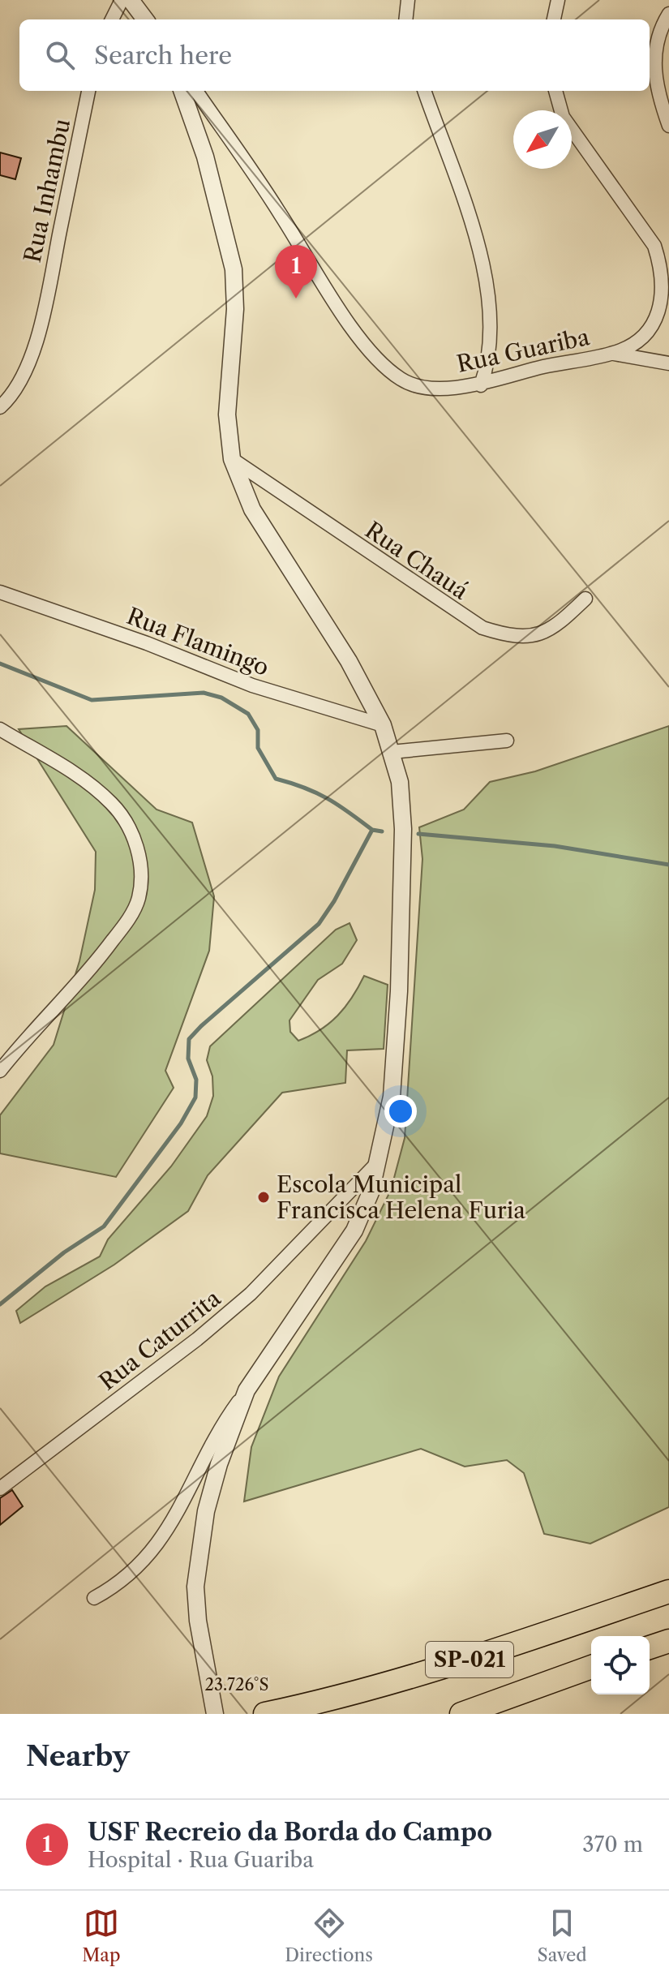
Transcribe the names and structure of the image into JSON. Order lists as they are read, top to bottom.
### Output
{
  "streets": {
    "highway": ["SP-021"],
    "street": [
      "Rua Inhambu",
      "Rua Guariba",
      "Rua Chauá",
      "Rua Flamingo",
      "Rua Caturrita"
    ]
  },
  "places": ["Escola Municipal Francisca Helena Furia"],
  "north": "bottom left",
  "page": {
    "search": "Search here",
    "pins": "1",
    "heading": "Nearby",
    "list": [
      {
        "mark": "1",
        "name": "USF Recreio da Borda do Campo",
        "note": "Hospital · Rua Guariba",
        "value": "370 m"
      }
    ],
    "nav": ["Map", "Directions", "Saved"]
  },
  "coordinates": ["23.726°S"]
}
